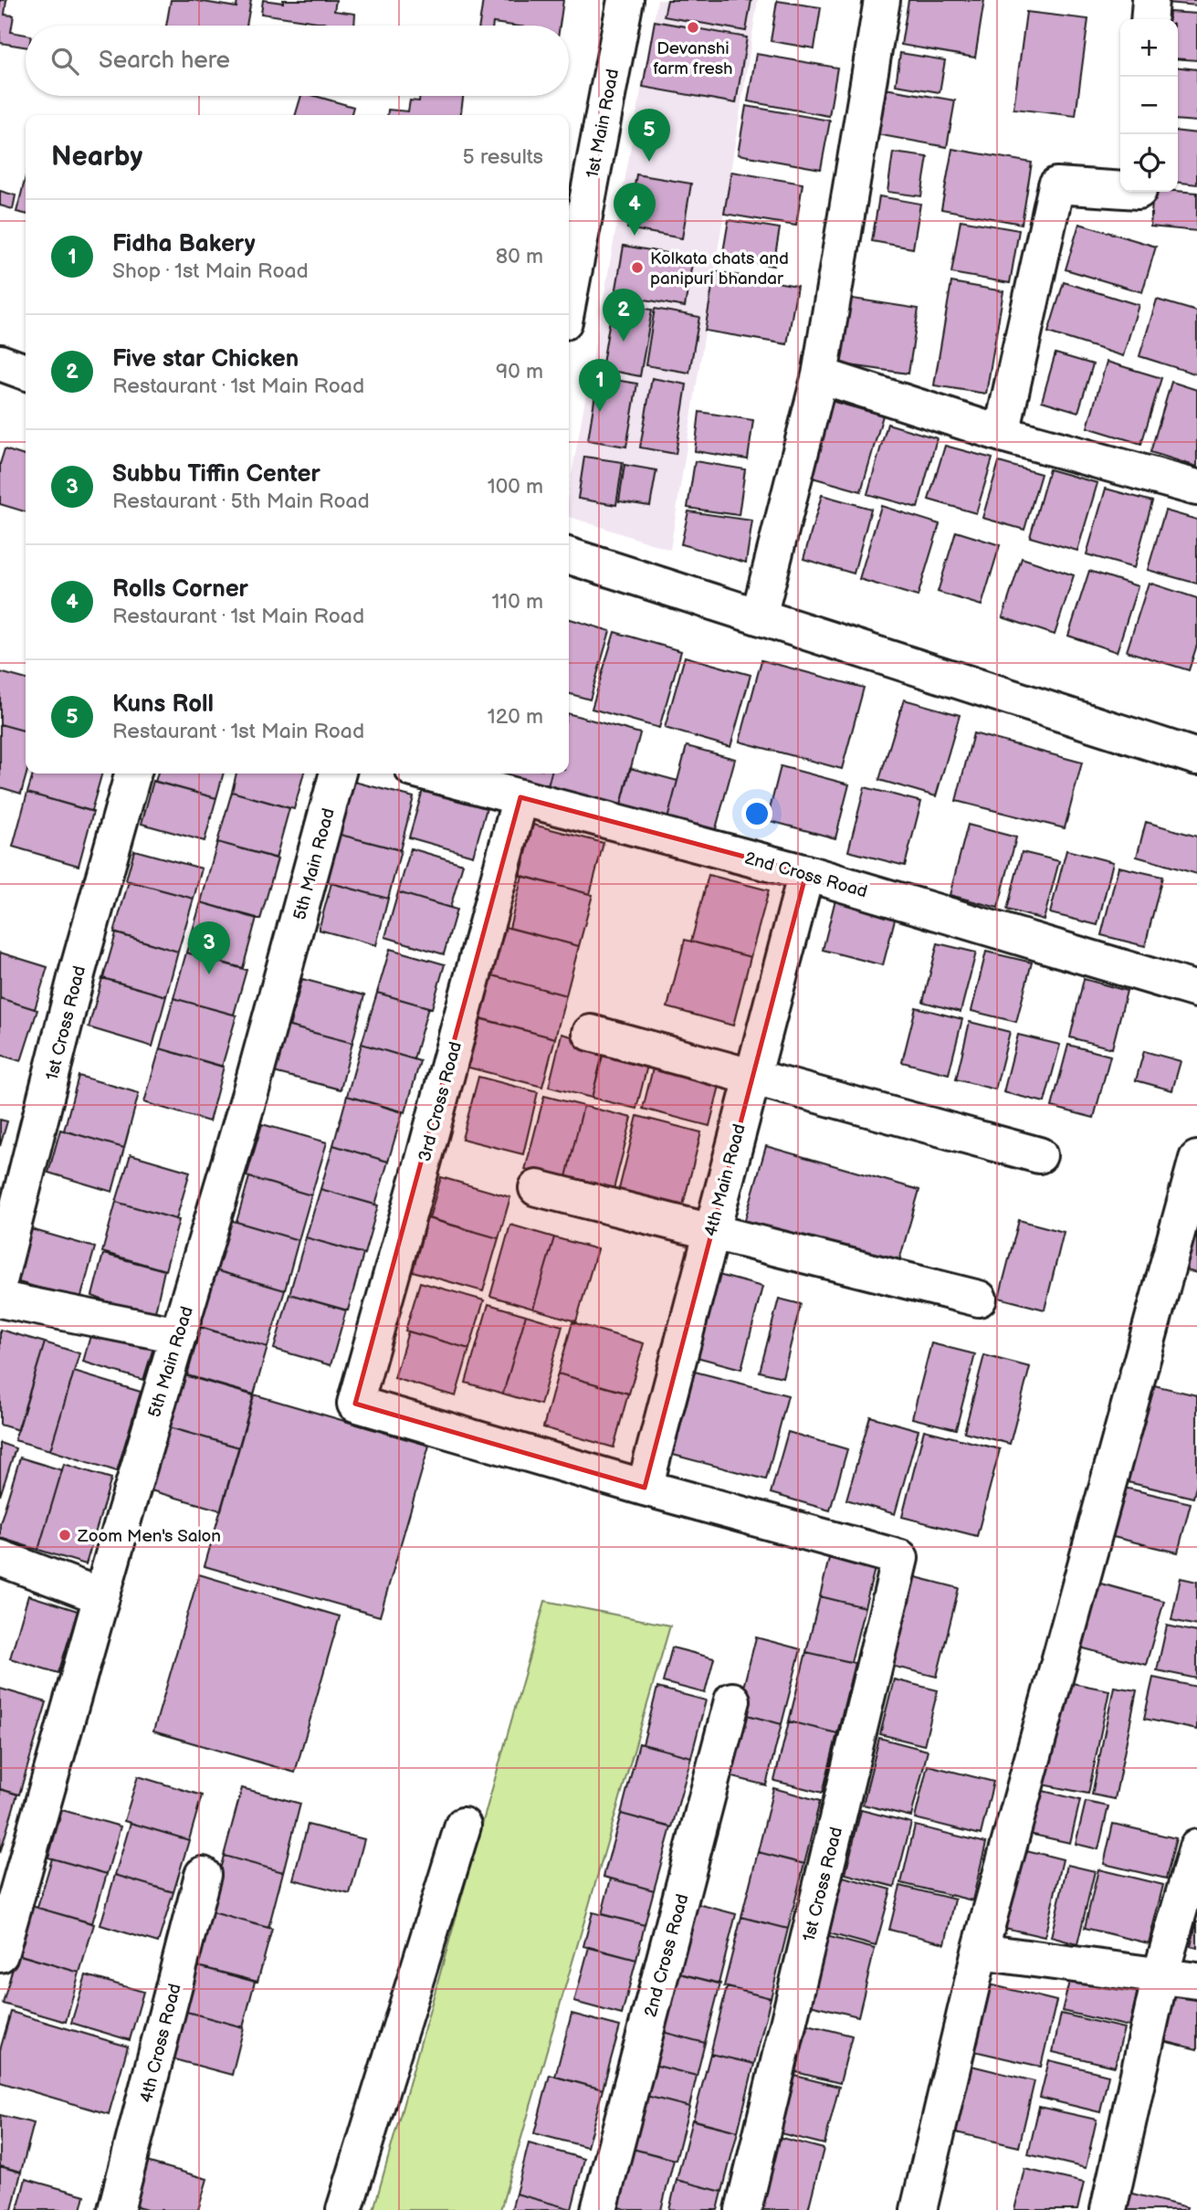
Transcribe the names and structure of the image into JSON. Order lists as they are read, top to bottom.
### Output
{
  "streets": {
    "street": [
      "1st Main Road",
      "5th Main Road",
      "2nd Cross Road",
      "1st Cross Road",
      "3rd Cross Road",
      "4th Main Road",
      "4th Cross Road"
    ]
  },
  "crossings": [
    ["2nd Cross Road", "3rd Cross Road"],
    ["2nd Cross Road", "4th Main Road"],
    ["1st Cross Road", "3rd Cross Road"],
    ["1st Cross Road", "4th Main Road"],
    ["3rd Cross Road", "4th Main Road"]
  ],
  "places": ["Devanshi farm fresh", "Kolkata chats and panipuri bhandar", "Zoom Men's Salon"],
  "page": {
    "map_buttons": ["+", "−"],
    "search": "Search here",
    "pins": [
      "5",
      "4",
      "2",
      "1",
      "3"
    ],
    "heading": ["Nearby", "5 results"],
    "list": [
      {
        "mark": "1",
        "name": "Fidha Bakery",
        "note": "Shop · 1st Main Road",
        "value": "80 m"
      },
      {
        "mark": "2",
        "name": "Five star Chicken",
        "note": "Restaurant · 1st Main Road",
        "value": "90 m"
      },
      {
        "mark": "3",
        "name": "Subbu Tiffin Center",
        "note": "Restaurant · 5th Main Road",
        "value": "100 m"
      },
      {
        "mark": "4",
        "name": "Rolls Corner",
        "note": "Restaurant · 1st Main Road",
        "value": "110 m"
      },
      {
        "mark": "5",
        "name": "Kuns Roll",
        "note": "Restaurant · 1st Main Road",
        "value": "120 m"
      }
    ]
  }
}
